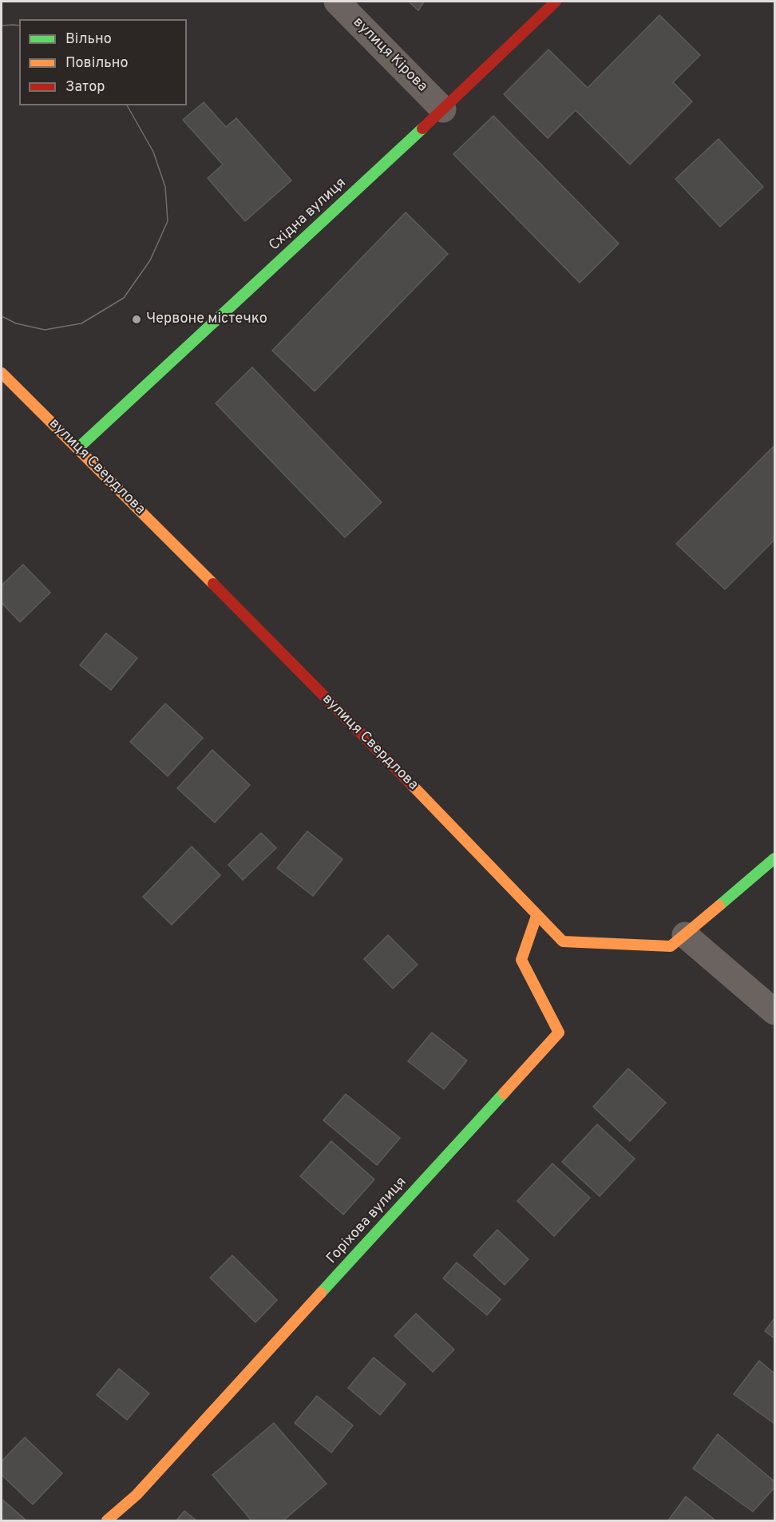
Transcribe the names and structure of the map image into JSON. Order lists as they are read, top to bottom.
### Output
{
  "streets": {
    "street": [
      "вулиця Кірова",
      "Східна вулиця",
      "вулиця Свердлова",
      "Горіхова вулиця"
    ]
  },
  "crossings": [
    ["вулиця Кірова", "Східна вулиця"],
    ["Східна вулиця", "вулиця Свердлова"],
    ["вулиця Свердлова", "Горіхова вулиця"]
  ],
  "places": ["Червоне містечко"],
  "legend": ["Вільно", "Повільно", "Затор"]
}
